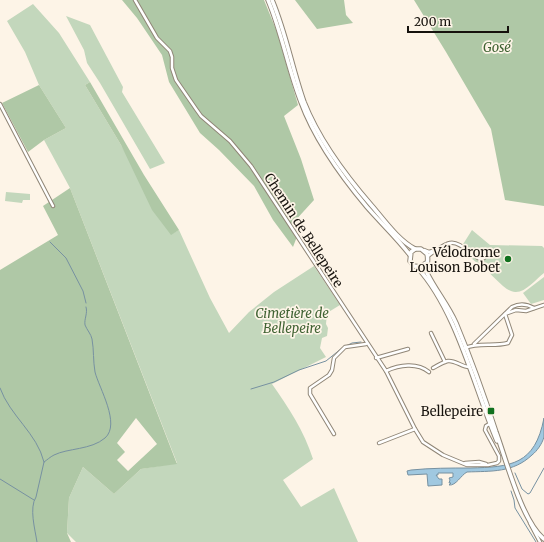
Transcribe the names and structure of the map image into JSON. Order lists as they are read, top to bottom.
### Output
{
  "streets": {
    "street": ["Chemin de Bellepeire"]
  },
  "parks": ["Gosé", "Cimetière de Bellepeire"],
  "places": {
    "other": ["Vélodrome Louison Bobet"],
    "transit": ["Bellepeire"]
  },
  "scale_bar": "200 m"
}
